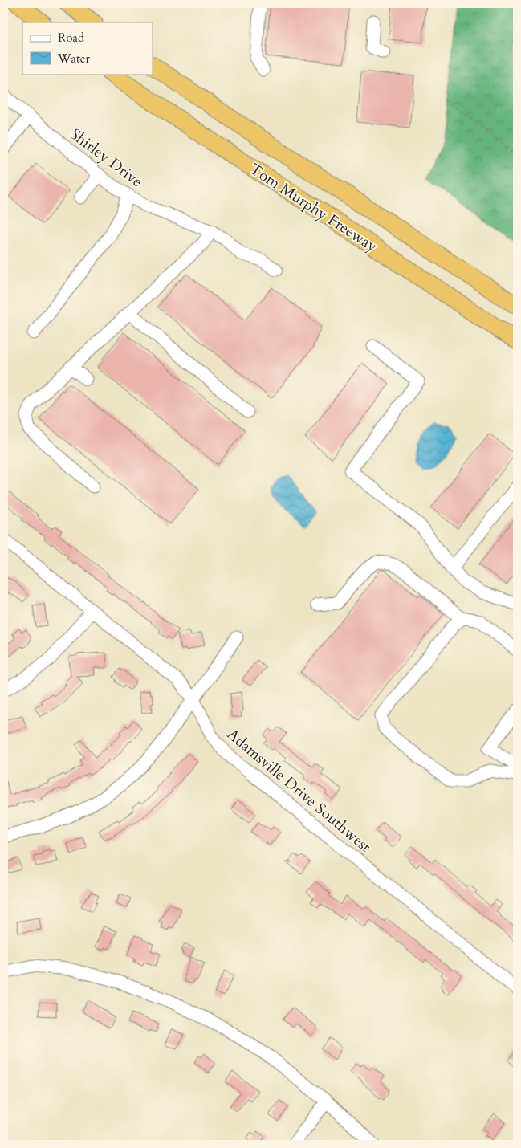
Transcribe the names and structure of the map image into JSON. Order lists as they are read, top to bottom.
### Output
{
  "streets": {
    "highway": ["Tom Murphy Freeway"],
    "street": ["Shirley Drive", "Adamsville Drive Southwest"]
  },
  "legend": ["Road", "Water"]
}
